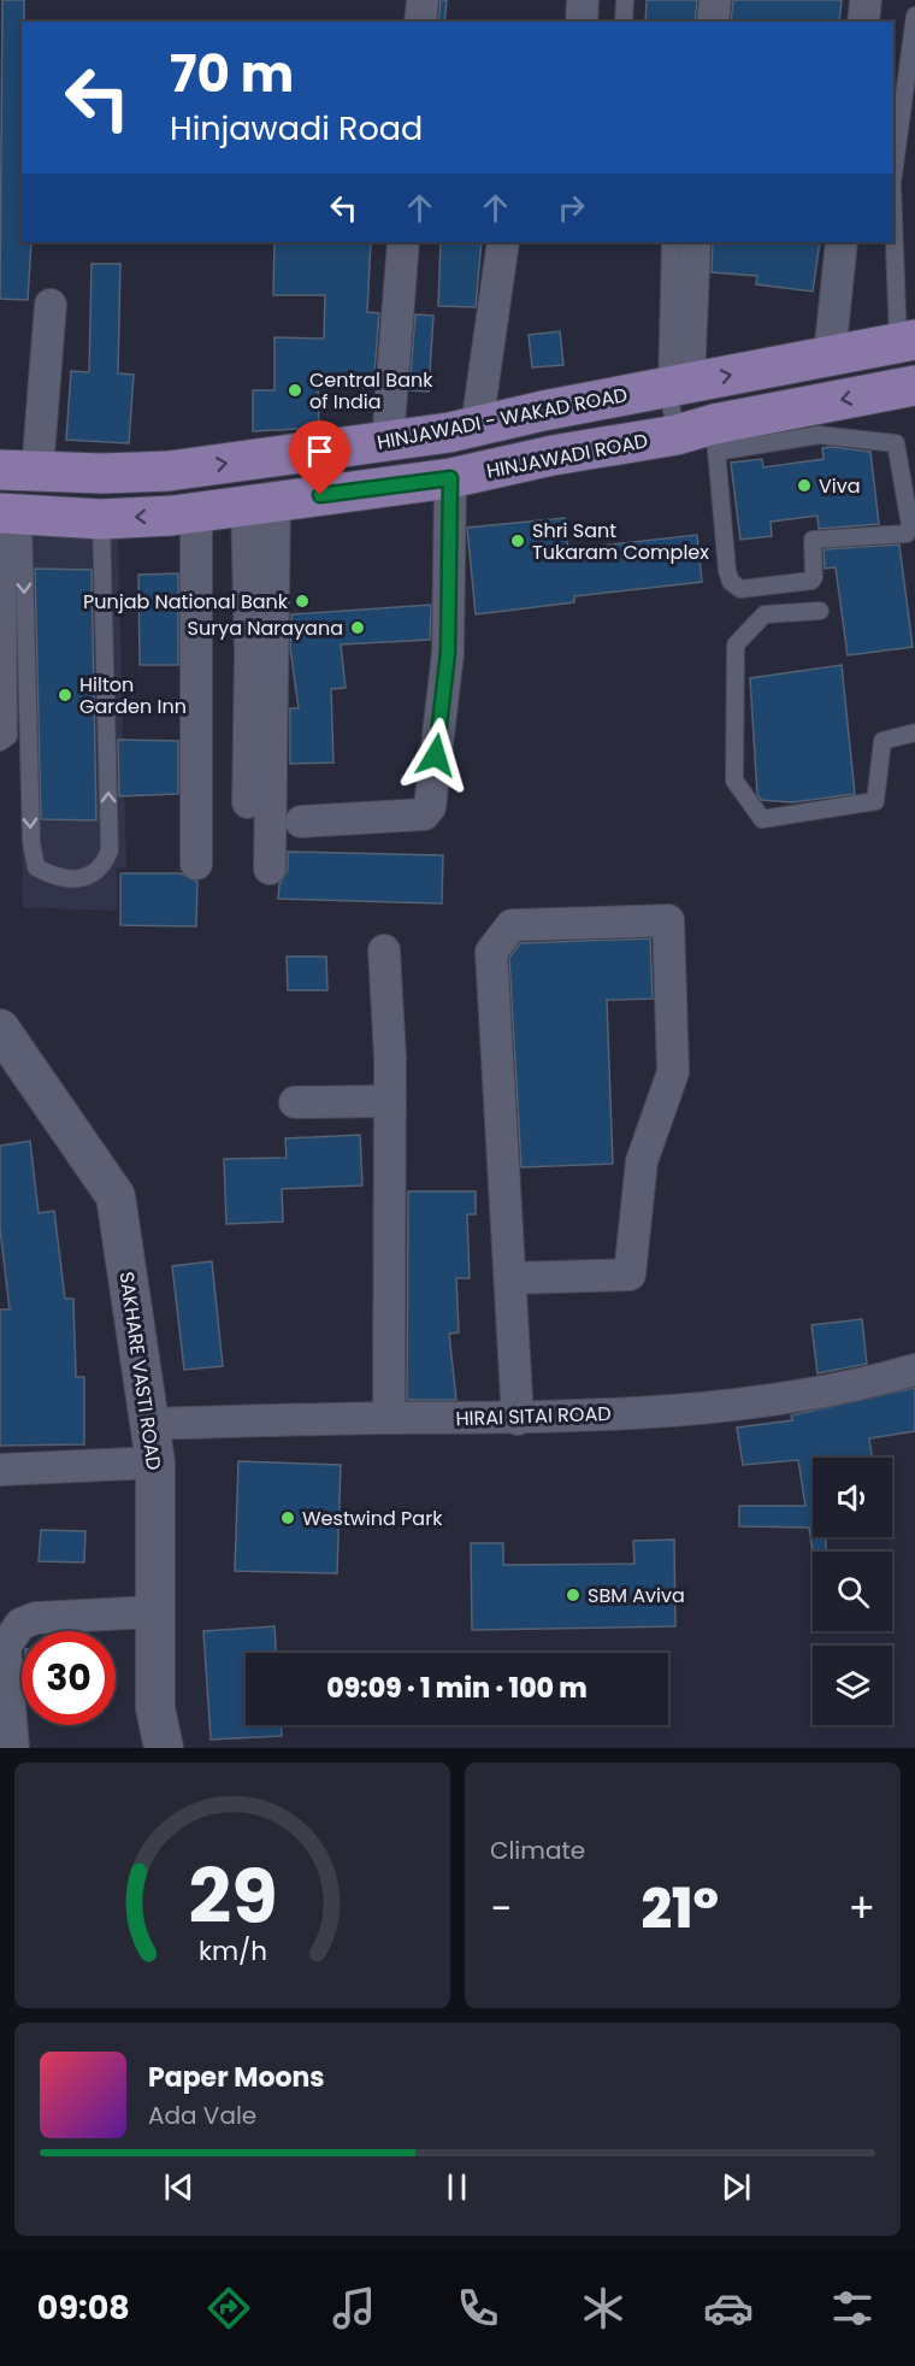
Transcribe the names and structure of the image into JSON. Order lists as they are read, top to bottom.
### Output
{
  "streets": {
    "main road": ["HINJAWADI - WAKAD ROAD", "HINJAWADI ROAD"],
    "street": ["SAKHARE VASTI ROAD", "HIRAI SITAI ROAD"]
  },
  "crossings": [
    ["SAKHARE VASTI ROAD", "HIRAI SITAI ROAD"]
  ],
  "one_way": ["HINJAWADI - WAKAD ROAD"],
  "places": [
    "Central Bank of India",
    "Viva",
    "Shri Sant Tukaram Complex",
    "Punjab National Bank",
    "Surya Narayana",
    "Hilton Garden Inn",
    "Westwind Park",
    "SBM Aviva"
  ],
  "page": {
    "turn": ["70 m", "Hinjawadi Road"],
    "limit": "30",
    "trip": "09:09 · 1 min · 100 m",
    "tile": "Climate",
    "heat": ["−", "21°", "+"],
    "song": ["Paper Moons", "Ada Vale"],
    "tabs": "09:08",
    "gauge": ["29", "km/h"]
  }
}
